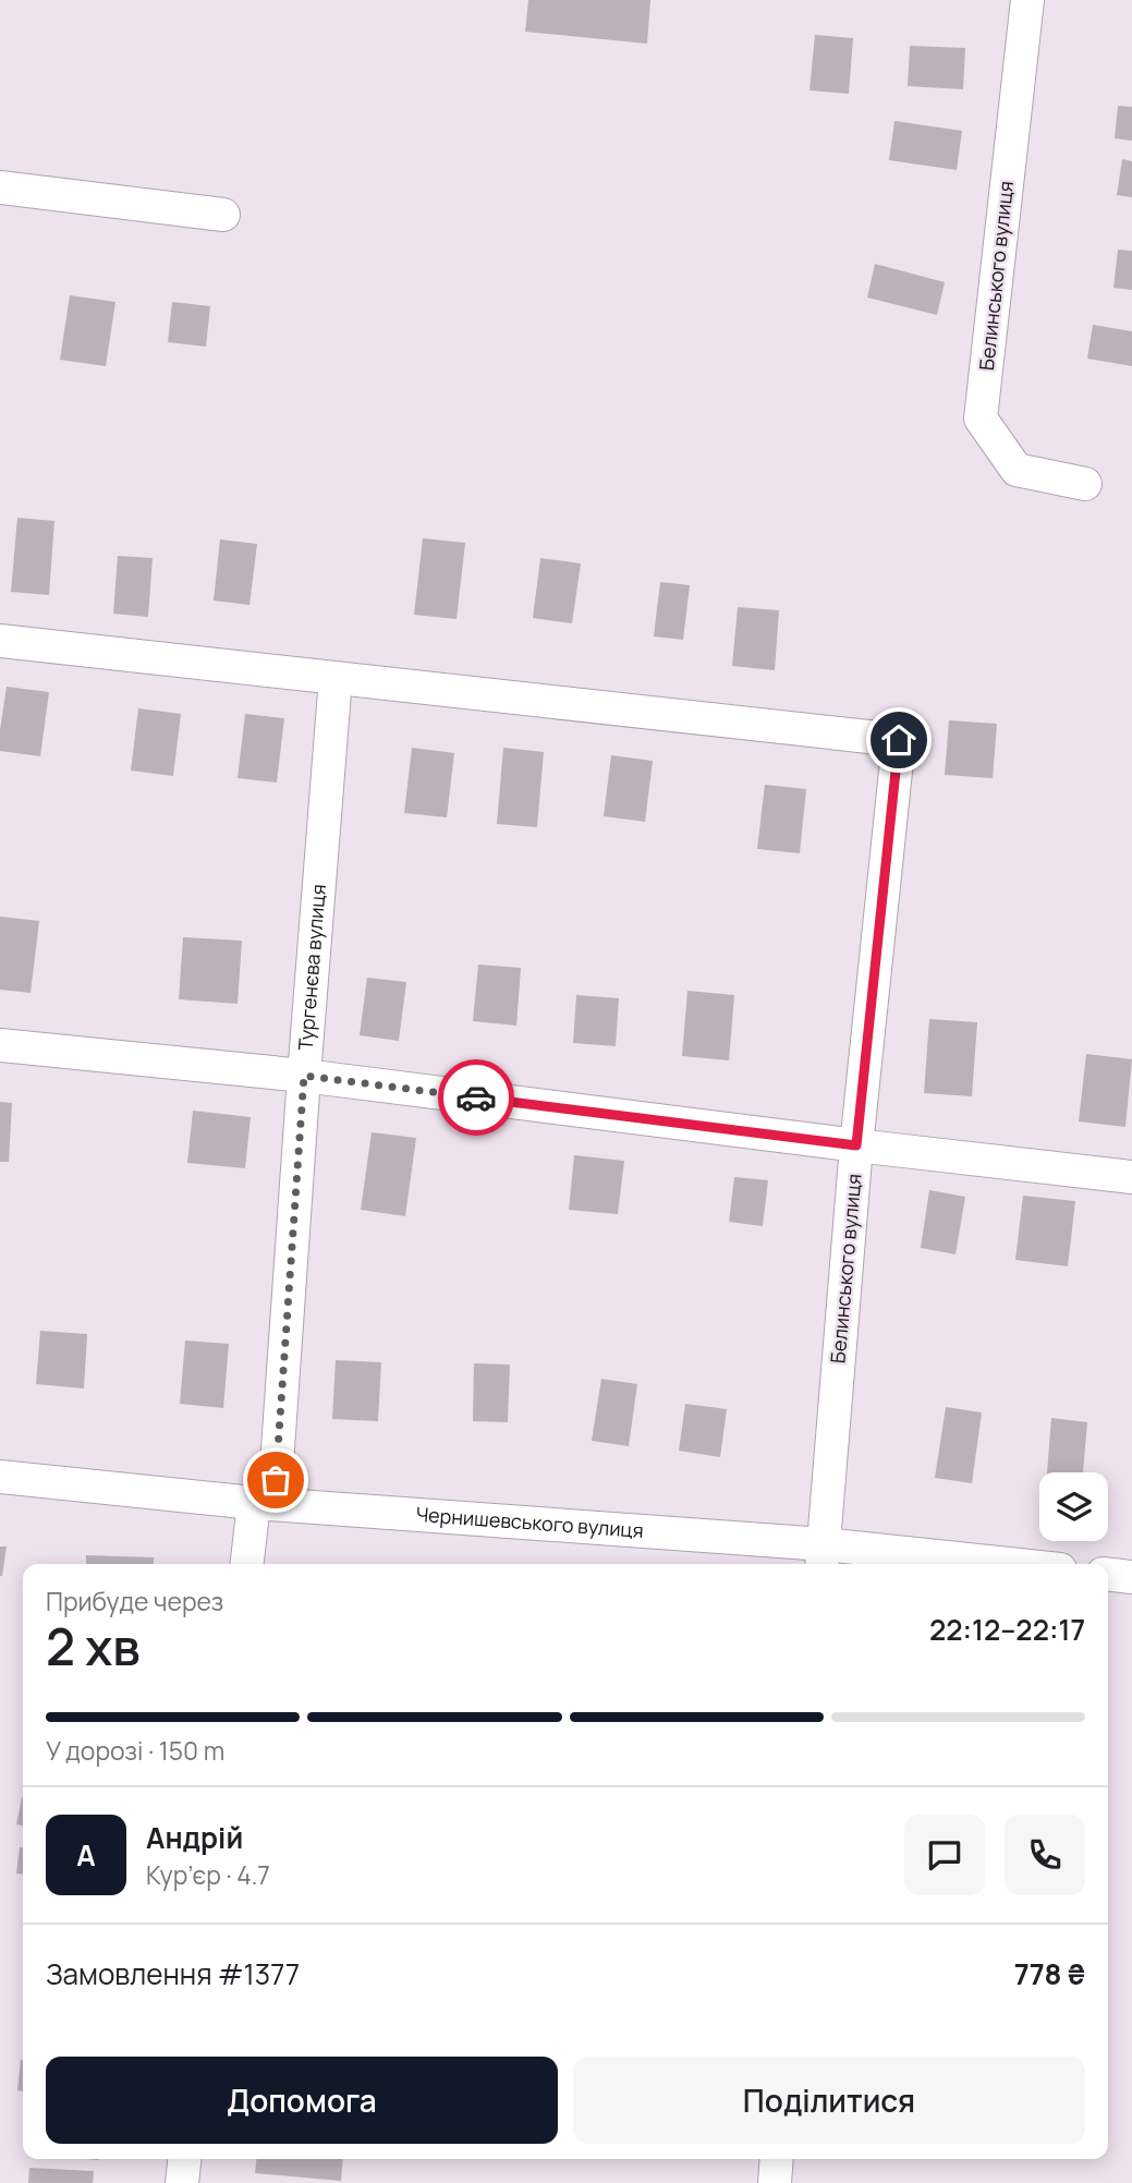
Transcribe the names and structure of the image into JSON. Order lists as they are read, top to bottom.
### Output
{
  "streets": {
    "street": ["Белинського вулиця", "Тургенєва вулиця", "Чернишевського вулиця"]
  },
  "crossings": [
    ["Белинського вулиця", "Тургенєва вулиця"],
    ["Белинського вулиця", "Чернишевського вулиця"],
    ["Тургенєва вулиця", "Чернишевського вулиця"]
  ],
  "page": {
    "heading": ["2 хв", "Прибуде через", "22:12–22:17"],
    "panel": [
      "Андрій",
      "Кур’єр · 4.7",
      "Замовлення #1377",
      "778 ₴"
    ],
    "bar": "У дорозі · 150 m",
    "round": "А",
    "buttons": ["Допомога", "Поділитися"]
  }
}
